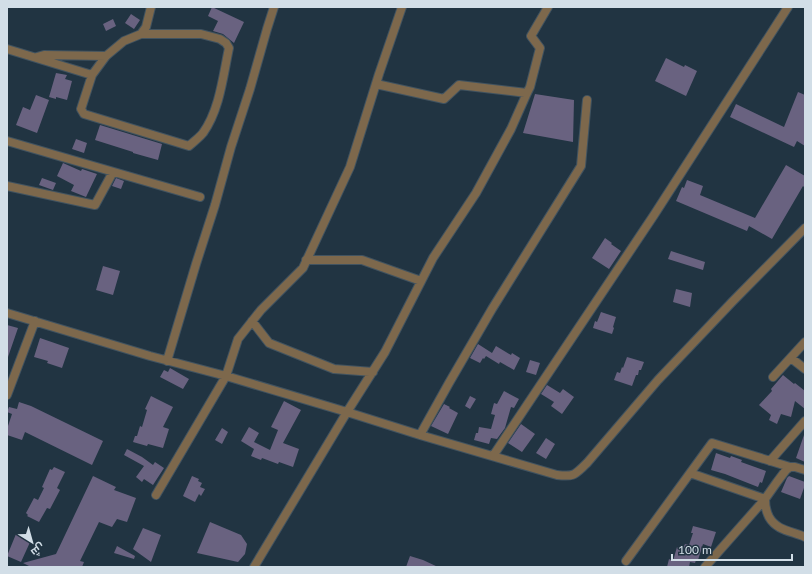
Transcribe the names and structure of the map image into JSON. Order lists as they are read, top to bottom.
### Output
{
  "scale_bar": "100 m",
  "north": "bottom right"
}
